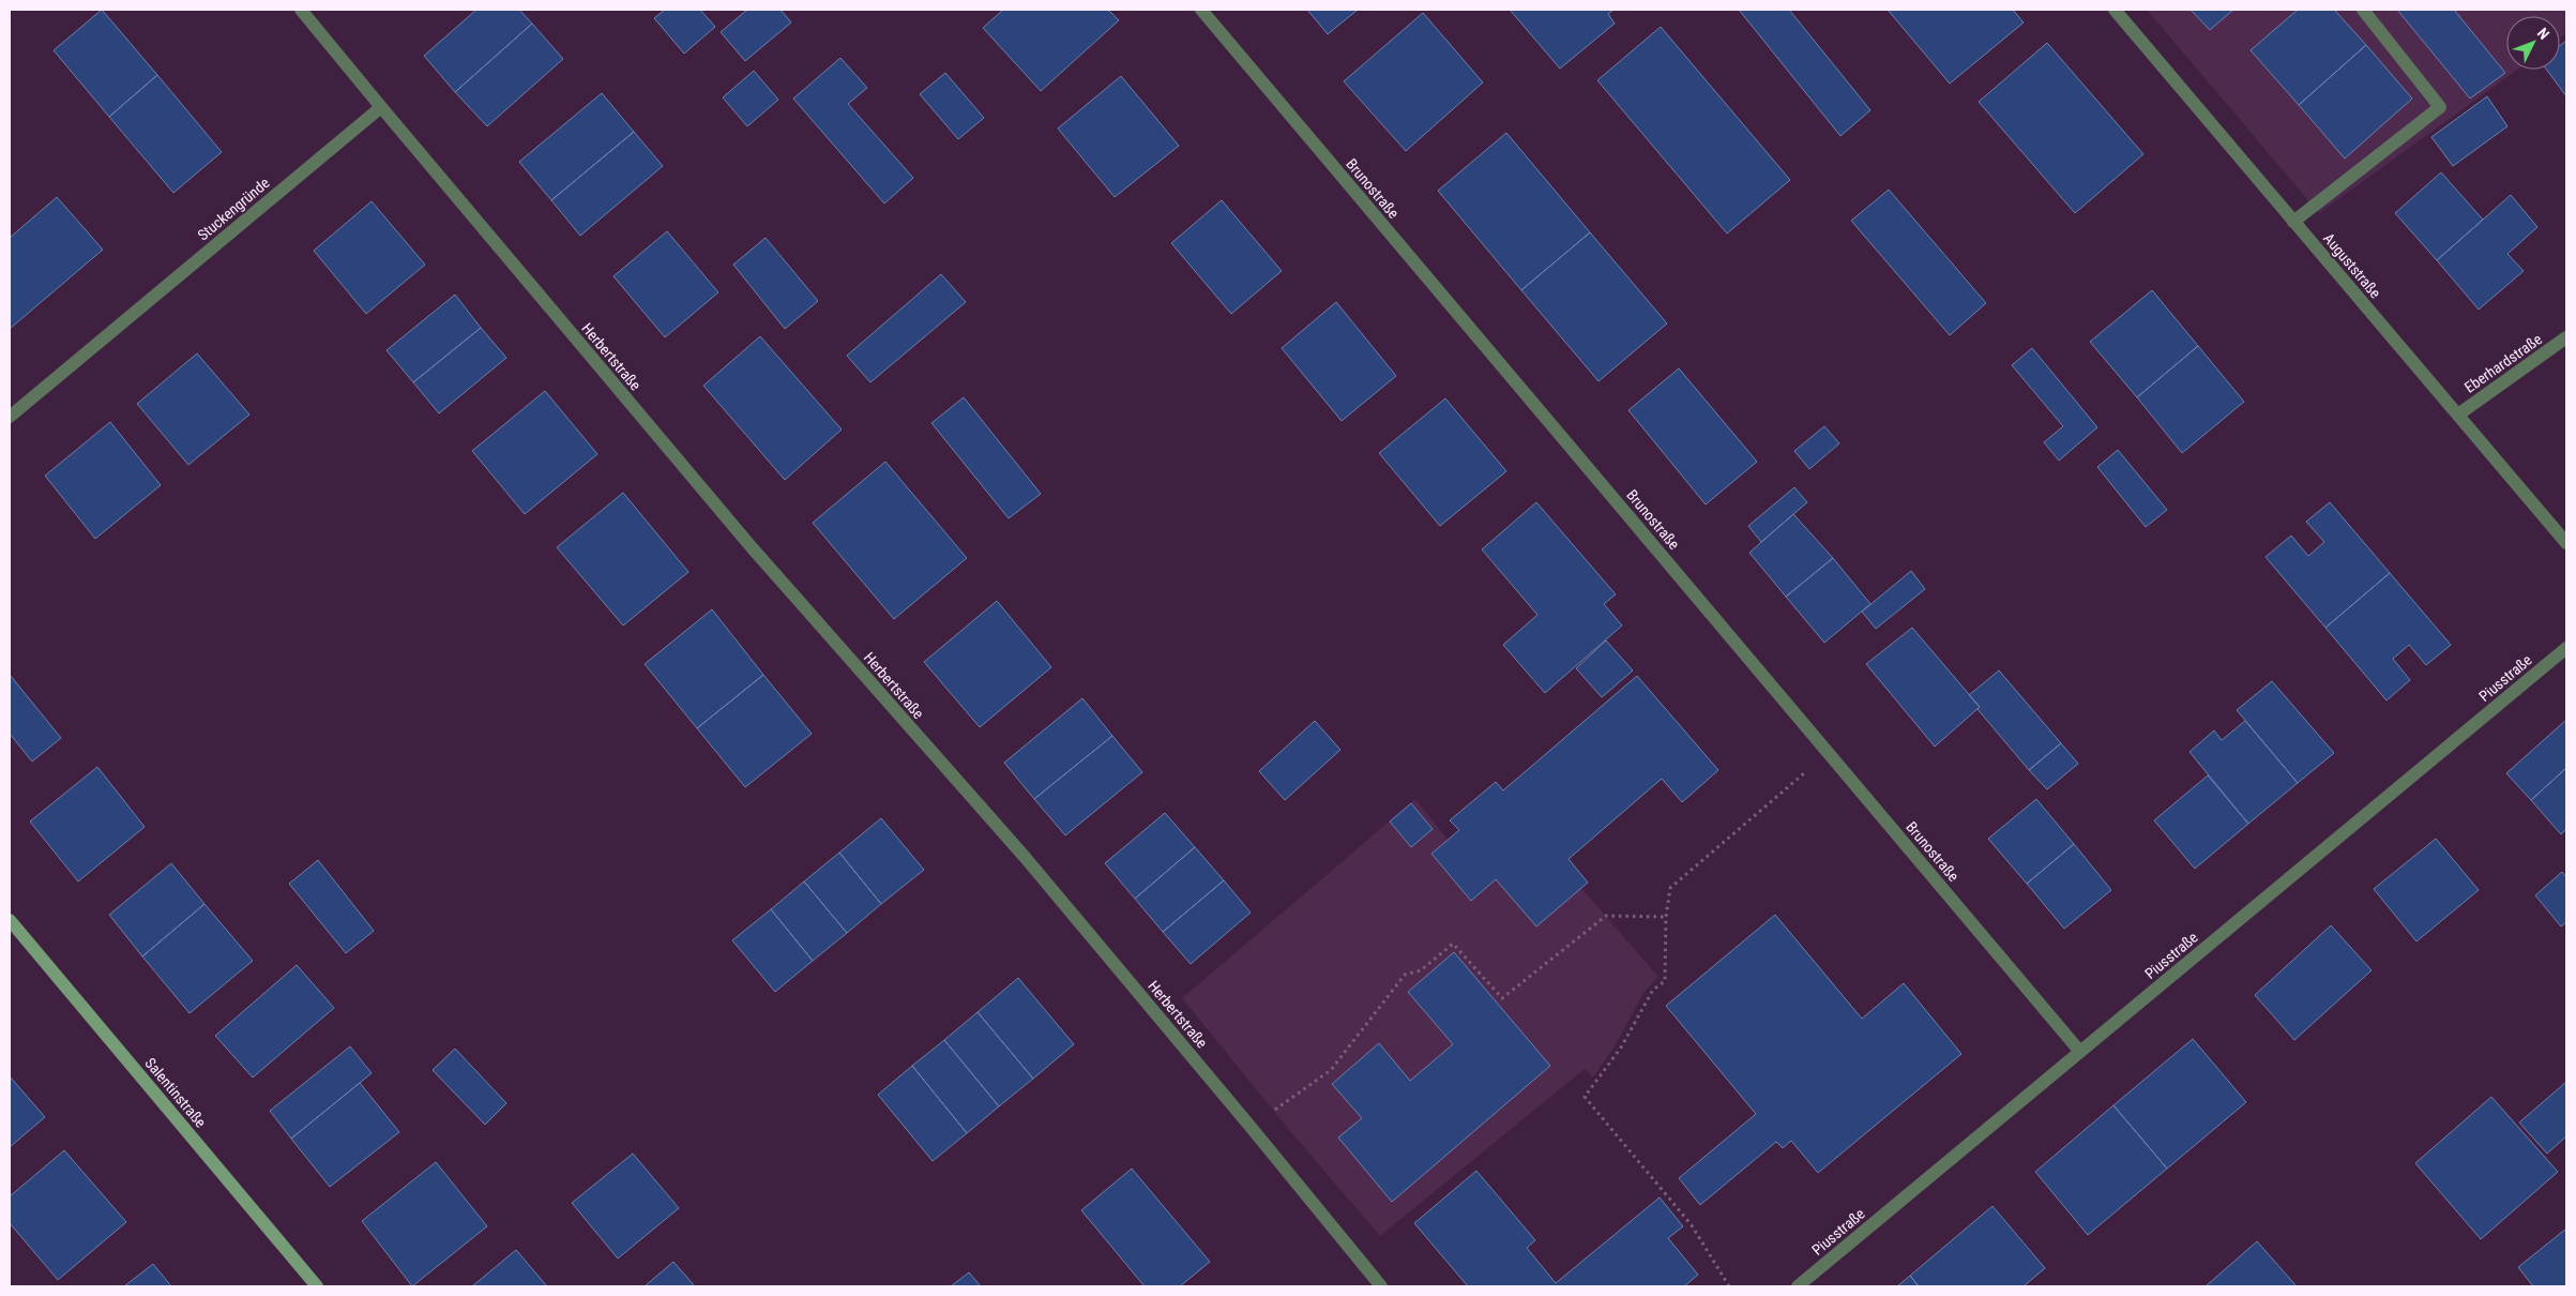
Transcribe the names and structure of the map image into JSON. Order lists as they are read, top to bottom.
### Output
{
  "streets": {
    "street": [
      "Brunostraße",
      "Stuckengründe",
      "Auguststraße",
      "Herbertstraße",
      "Eberhardstraße",
      "Piusstraße",
      "Salentinstraße"
    ]
  },
  "crossings": [
    ["Brunostraße", "Piusstraße"],
    ["Stuckengründe", "Herbertstraße"],
    ["Auguststraße", "Eberhardstraße"]
  ],
  "north": "top right"
}
